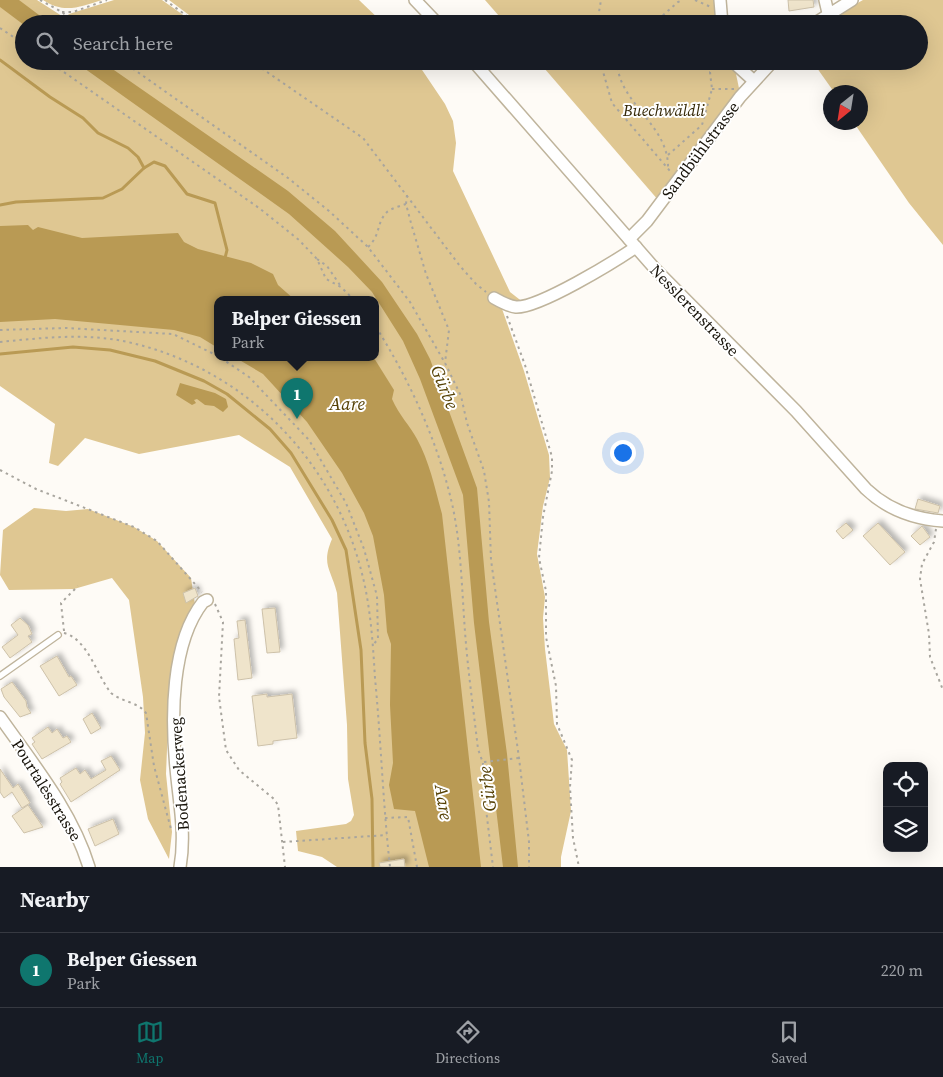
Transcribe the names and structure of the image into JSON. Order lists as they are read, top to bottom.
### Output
{
  "streets": {
    "street": [
      "Sandbühlstrasse",
      "Nesslerenstrasse",
      "Bodenackerweg",
      "Pourtalèsstrasse"
    ]
  },
  "crossings": [
    ["Sandbühlstrasse", "Nesslerenstrasse"]
  ],
  "water": ["Gürbe", "Aare"],
  "parks": ["Buechwäldli"],
  "north": "bottom left",
  "page": {
    "search": "Search here",
    "popup": ["Belper Giessen", "Park"],
    "pins": "1",
    "heading": "Nearby",
    "list": [
      {
        "mark": "1",
        "name": "Belper Giessen",
        "note": "Park",
        "value": "220 m"
      }
    ],
    "nav": ["Map", "Directions", "Saved"]
  }
}
